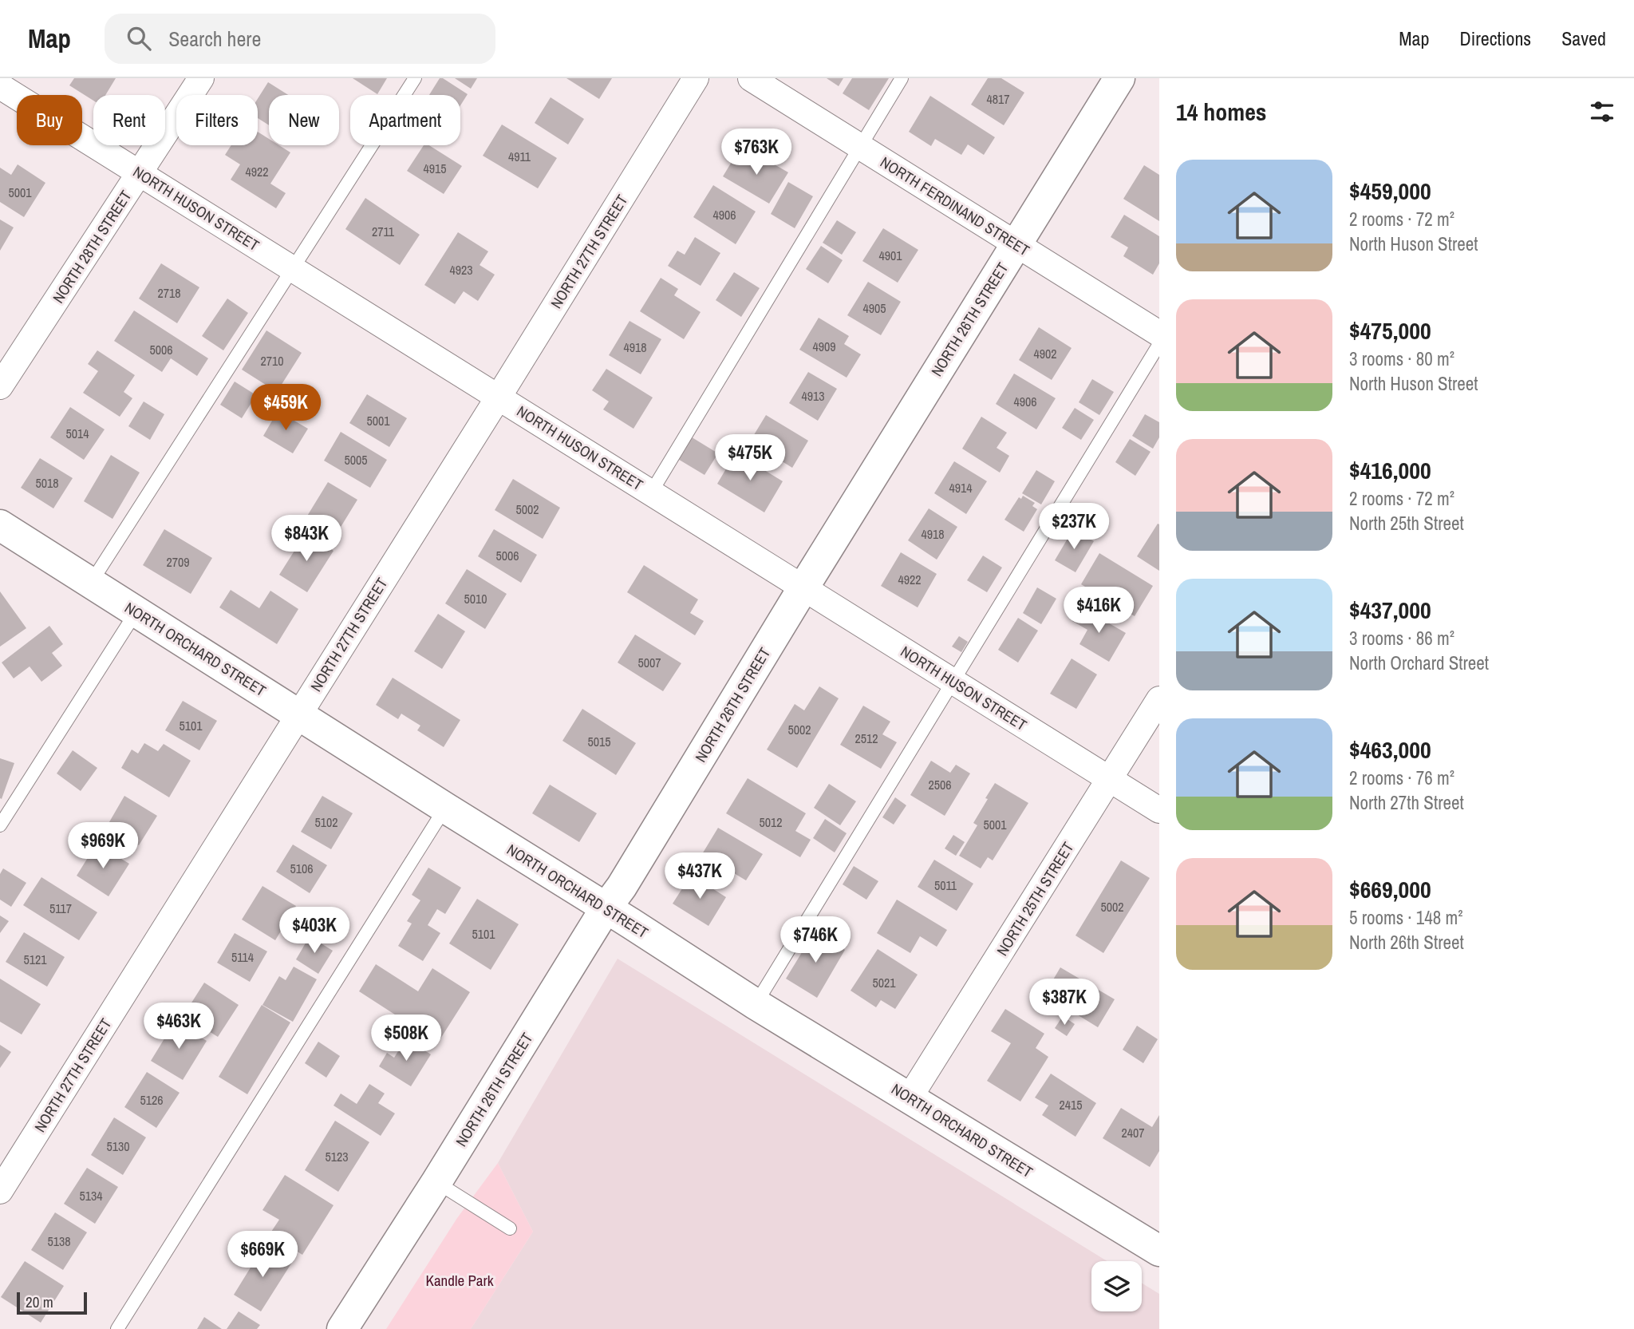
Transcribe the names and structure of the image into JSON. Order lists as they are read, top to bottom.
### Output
{
  "streets": {
    "street": [
      "NORTH FERDINAND STREET",
      "NORTH HUSON STREET",
      "NORTH 28TH STREET",
      "NORTH 27TH STREET",
      "NORTH 26TH STREET",
      "NORTH ORCHARD STREET",
      "NORTH 25TH STREET"
    ]
  },
  "crossings": [
    ["NORTH FERDINAND STREET", "NORTH 26TH STREET"],
    ["NORTH HUSON STREET", "NORTH 28TH STREET"],
    ["NORTH HUSON STREET", "NORTH 27TH STREET"],
    ["NORTH HUSON STREET", "NORTH 26TH STREET"],
    ["NORTH HUSON STREET", "NORTH 25TH STREET"],
    ["NORTH 27TH STREET", "NORTH ORCHARD STREET"],
    ["NORTH 26TH STREET", "NORTH ORCHARD STREET"],
    ["NORTH ORCHARD STREET", "NORTH 25TH STREET"]
  ],
  "parks": ["Kandle Park"],
  "house_numbers": [
    "4817",
    "4911",
    "4915",
    "4922",
    "5001",
    "4906",
    "2711",
    "4901",
    "4923",
    "2718",
    "4905",
    "4909",
    "4918",
    "5006",
    "4902",
    "2710",
    "4913",
    "4906",
    "5001",
    "5014",
    "5005",
    "5018",
    "4914",
    "5002",
    "4918",
    "5006",
    "2709",
    "4922",
    "5010",
    "5007",
    "5101",
    "5002",
    "2512",
    "5015",
    "2506",
    "5102",
    "5012",
    "5001",
    "5106",
    "5011",
    "5002",
    "5117",
    "5101",
    "5114",
    "5121",
    "5021",
    "5126",
    "2415",
    "2407",
    "5130",
    "5123",
    "5134",
    "5138"
  ],
  "scale_bar": "20 m",
  "page": {
    "header": "Map",
    "search": "Search here",
    "nav": ["Map", "Directions", "Saved"],
    "heading": "14 homes",
    "chip": [
      "Buy",
      "Rent",
      "Filters",
      "New",
      "Apartment"
    ],
    "price": [
      "$763K",
      "$459K",
      "$475K",
      "$237K",
      "$843K",
      "$416K",
      "$969K",
      "$437K",
      "$403K",
      "$746K",
      "$387K",
      "$463K",
      "$508K",
      "$669K"
    ],
    "list": [
      {
        "name": "$459,000",
        "note": "2 rooms · 72 m² · North Huson Street"
      },
      {
        "name": "$475,000",
        "note": "3 rooms · 80 m² · North Huson Street"
      },
      {
        "name": "$416,000",
        "note": "2 rooms · 72 m² · North 25th Street"
      },
      {
        "name": "$437,000",
        "note": "3 rooms · 86 m² · North Orchard Street"
      },
      {
        "name": "$463,000",
        "note": "2 rooms · 76 m² · North 27th Street"
      },
      {
        "name": "$669,000",
        "note": "5 rooms · 148 m² · North 26th Street"
      }
    ],
    "scale": "20 m"
  }
}
